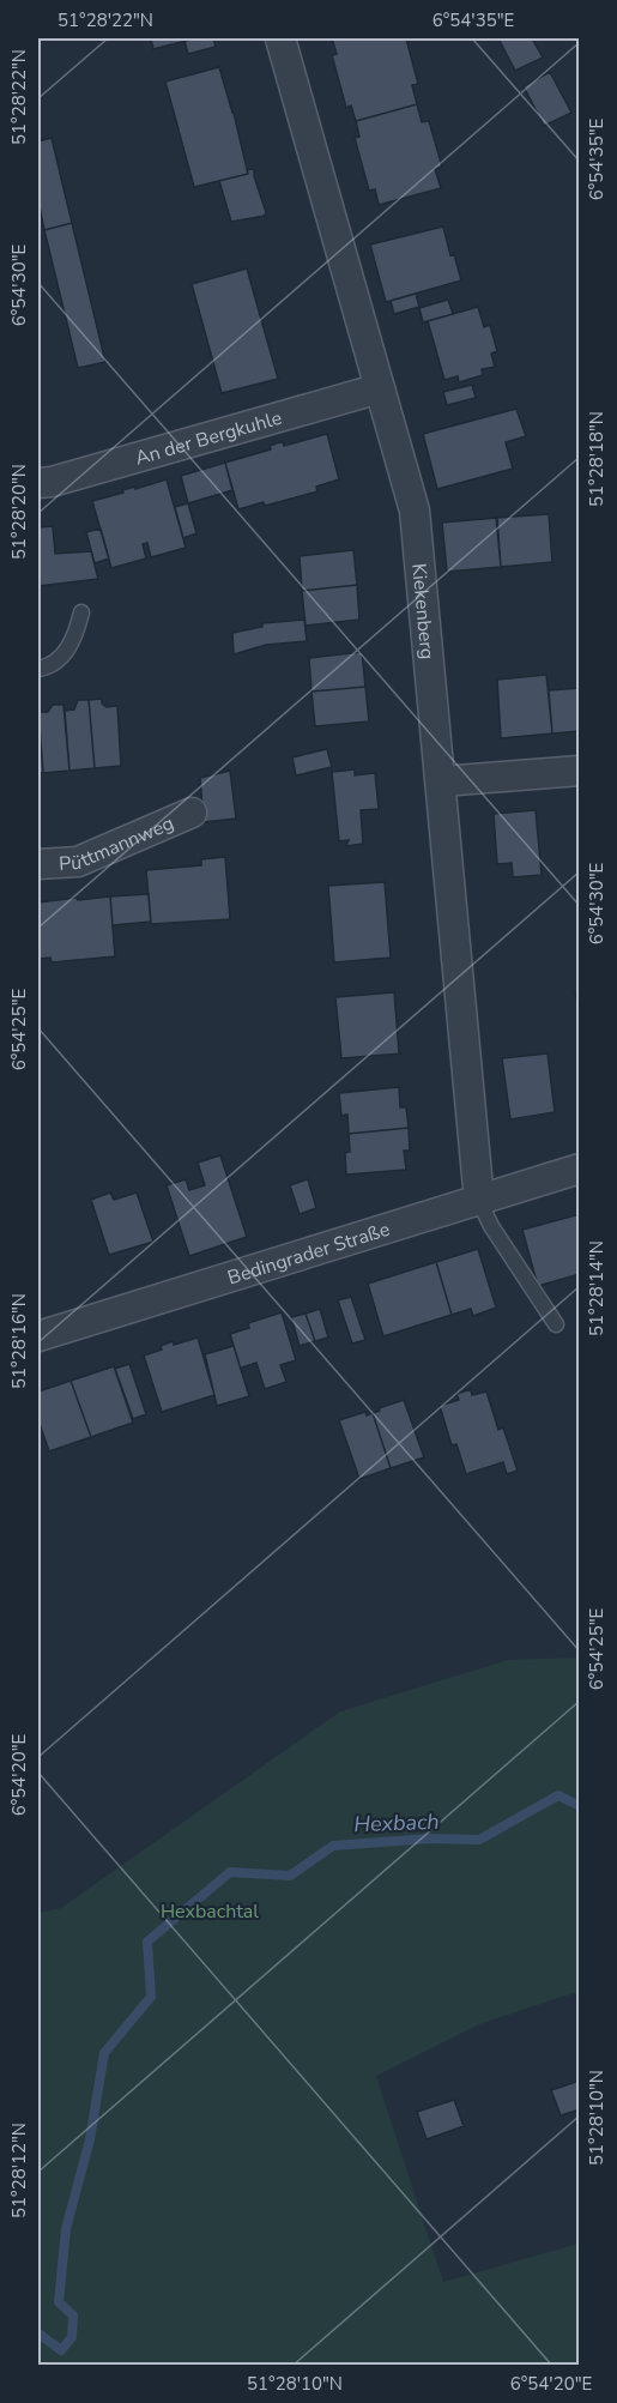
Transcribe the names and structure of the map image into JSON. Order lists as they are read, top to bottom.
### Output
{
  "streets": {
    "street": [
      "An der Bergkuhle",
      "Kiekenberg",
      "Püttmannweg",
      "Bedingrader Straße"
    ]
  },
  "crossings": [
    ["An der Bergkuhle", "Kiekenberg"],
    ["Kiekenberg", "Bedingrader Straße"]
  ],
  "water": ["Hexbach"],
  "parks": ["Hexbachtal"],
  "coordinates": [
    "51°28'22\"N",
    "6°54'35\"E",
    "6°54'30\"E",
    "51°28'18\"N",
    "51°28'20\"N",
    "6°54'25\"E",
    "51°28'14\"N",
    "51°28'16\"N",
    "6°54'20\"E",
    "51°28'10\"N",
    "51°28'12\"N"
  ]
}
